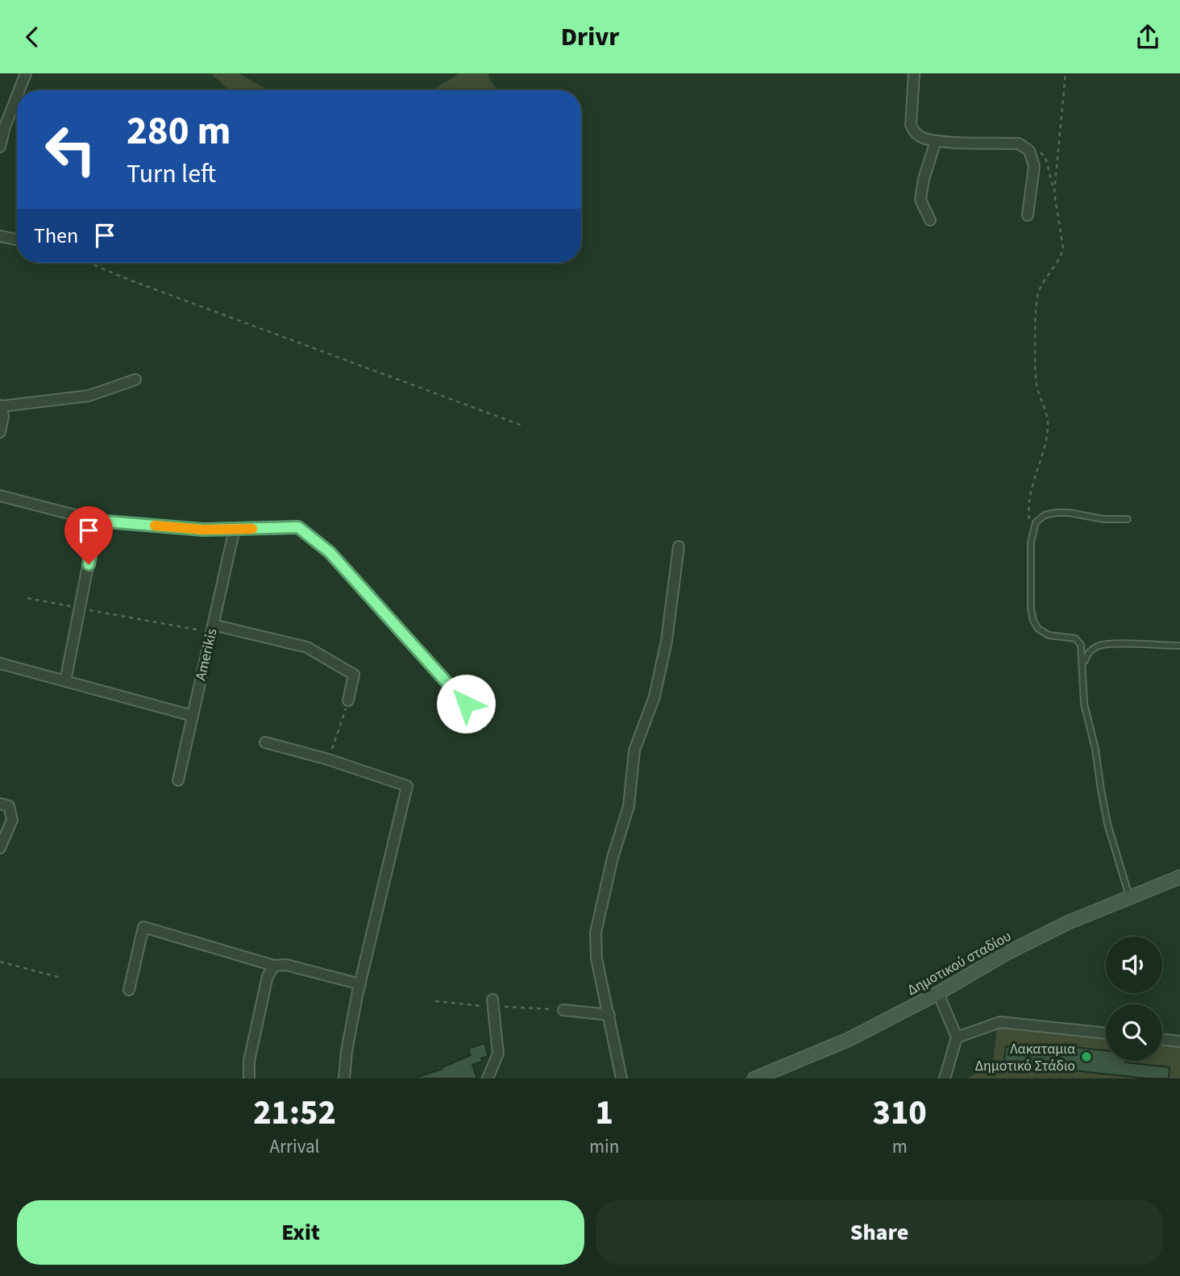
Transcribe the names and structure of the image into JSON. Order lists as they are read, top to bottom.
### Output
{
  "streets": {
    "main road": ["Δημοτικού σταδίου"],
    "street": ["Amerikis"]
  },
  "places": ["Λακαταμια Δημοτικό Στάδιο"],
  "page": {
    "header": "Drivr",
    "turn": ["280 m", "Turn left"],
    "then": "Then",
    "eta": [
      "21:52",
      "Arrival",
      "1",
      "min",
      "310",
      "m"
    ],
    "buttons": ["Exit", "Share"]
  }
}
